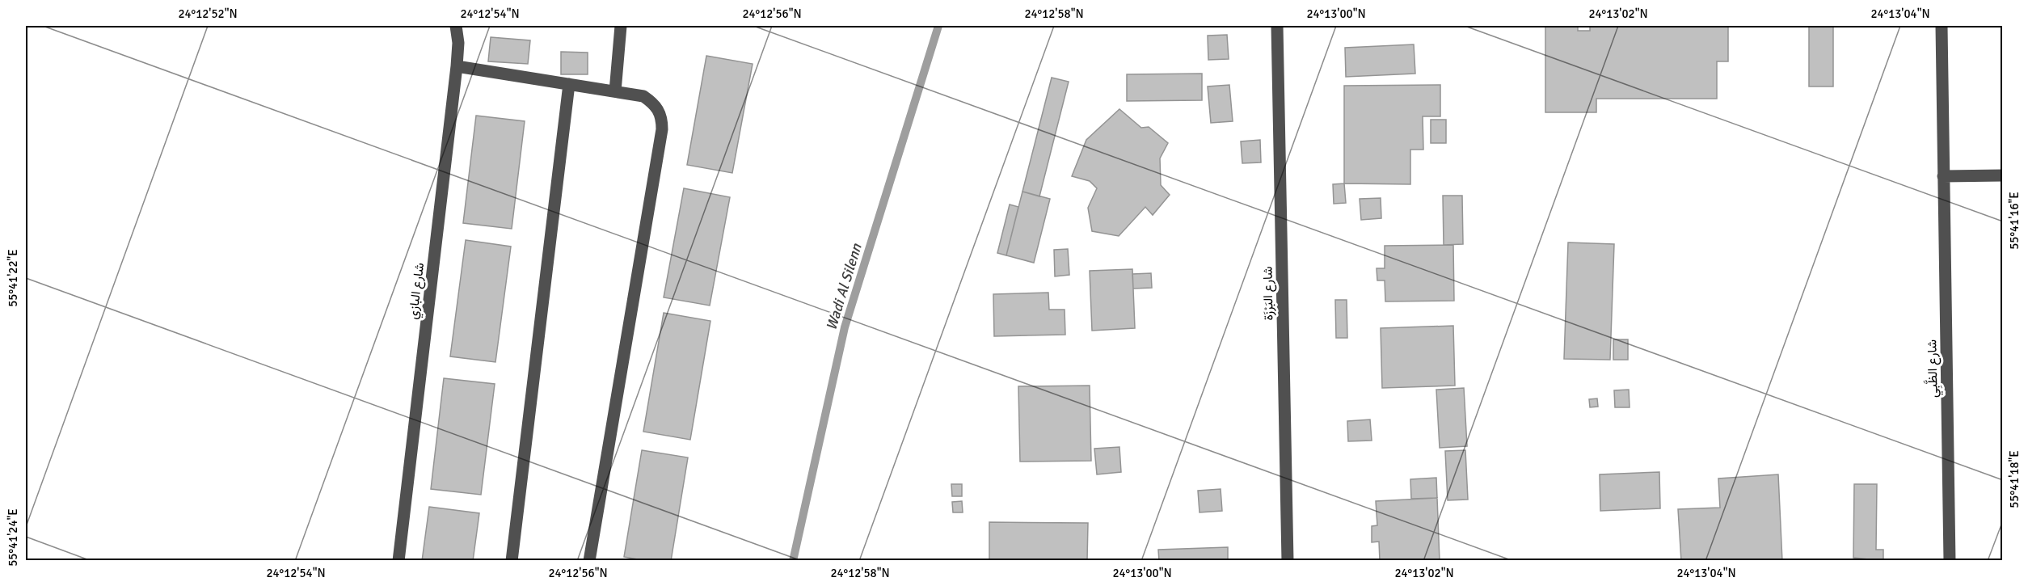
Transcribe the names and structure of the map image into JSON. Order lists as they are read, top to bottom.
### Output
{
  "streets": {
    "street": ["شارع البازي", "شارع البَرْزَة", "شارع الظَّبِي"]
  },
  "water": ["Wadi Al Silenn"],
  "coordinates": [
    "24°12'52\"N",
    "24°12'54\"N",
    "24°12'56\"N",
    "24°12'58\"N",
    "24°13'00\"N",
    "24°13'02\"N",
    "24°13'04\"N",
    "55°41'16\"E",
    "55°41'22\"E",
    "55°41'18\"E",
    "55°41'24\"E"
  ]
}
